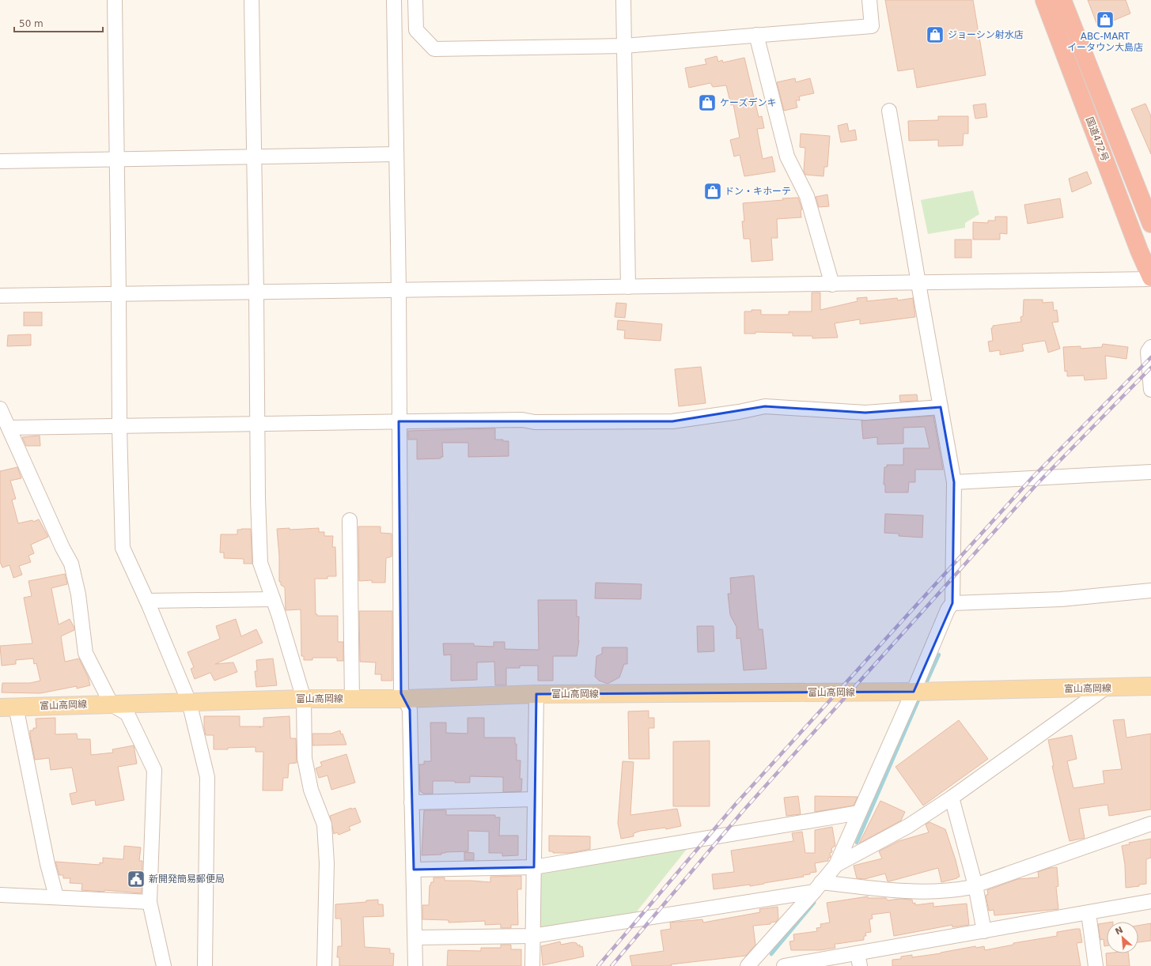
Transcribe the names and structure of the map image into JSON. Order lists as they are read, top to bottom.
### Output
{
  "streets": {
    "highway": ["国道472号"],
    "main road": ["富山高岡線"]
  },
  "places": {
    "shop": [
      "ABC-MART イータウン大島店",
      "ジョーシン射水店",
      "ケーズデンキ",
      "ドン・キホーテ"
    ],
    "public building": ["新開発簡易郵便局"]
  },
  "scale_bar": "50 m",
  "north": "top left"
}
